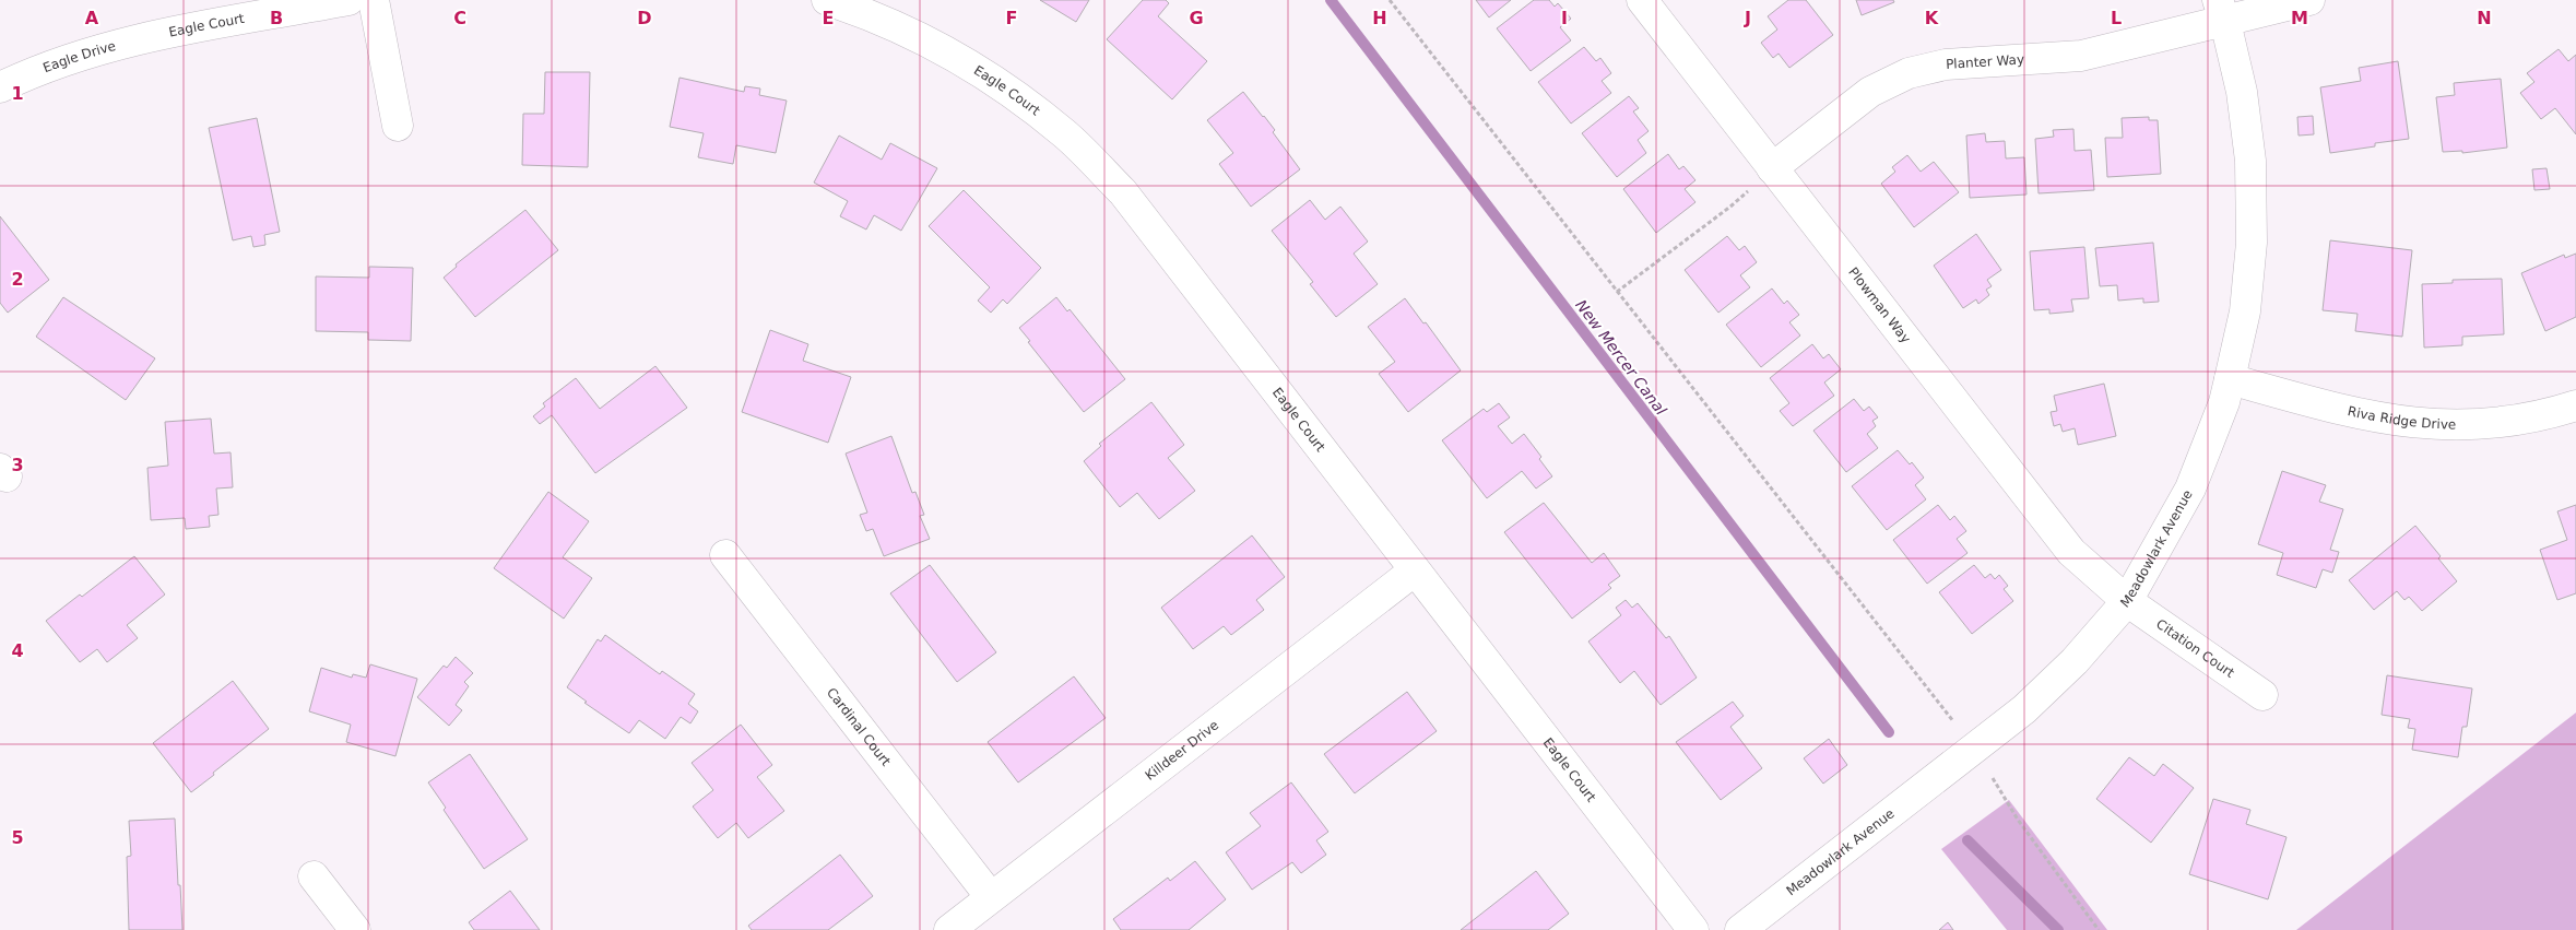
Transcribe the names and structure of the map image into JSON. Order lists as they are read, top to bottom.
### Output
{
  "streets": {
    "street": [
      "Eagle Court",
      "Eagle Drive",
      "Planter Way",
      "Plowman Way",
      "Riva Ridge Drive",
      "Meadowlark Avenue",
      "Citation Court",
      "Cardinal Court",
      "Killdeer Drive"
    ]
  },
  "crossings": [
    ["Eagle Court", "Eagle Drive"],
    ["Eagle Court", "Killdeer Drive"],
    ["Planter Way", "Plowman Way"],
    ["Planter Way", "Meadowlark Avenue"],
    ["Plowman Way", "Meadowlark Avenue"],
    ["Plowman Way", "Citation Court"],
    ["Riva Ridge Drive", "Meadowlark Avenue"],
    ["Meadowlark Avenue", "Citation Court"],
    ["Cardinal Court", "Killdeer Drive"]
  ],
  "water": ["New Mercer Canal"],
  "grid": {
    "columns": [
      "A",
      "B",
      "C",
      "D",
      "E",
      "F",
      "G",
      "H",
      "I",
      "J",
      "K",
      "L",
      "M",
      "N"
    ],
    "rows": [
      "1",
      "2",
      "3",
      "4",
      "5"
    ]
  }
}
